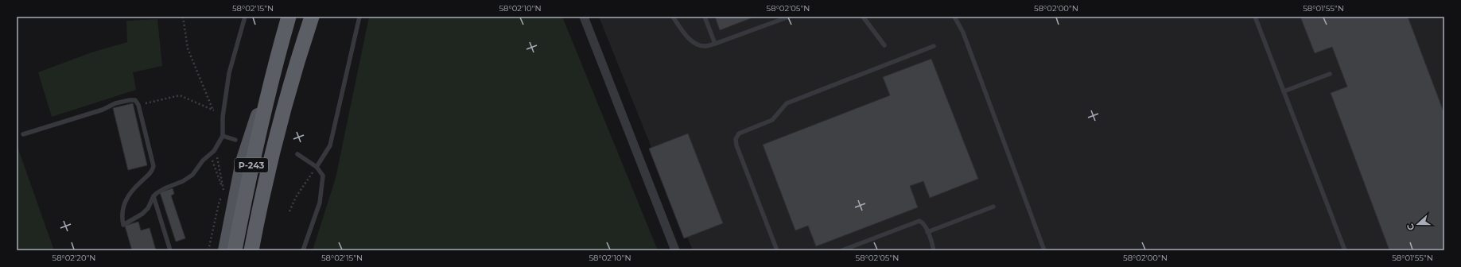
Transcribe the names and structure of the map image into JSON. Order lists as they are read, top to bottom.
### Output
{
  "streets": {
    "highway": ["Р-243"]
  },
  "north": "left",
  "coordinates": [
    "58°02'15\"N",
    "58°02'10\"N",
    "58°02'05\"N",
    "58°02'00\"N",
    "58°01'55\"N",
    "58°02'20\"N"
  ]
}
